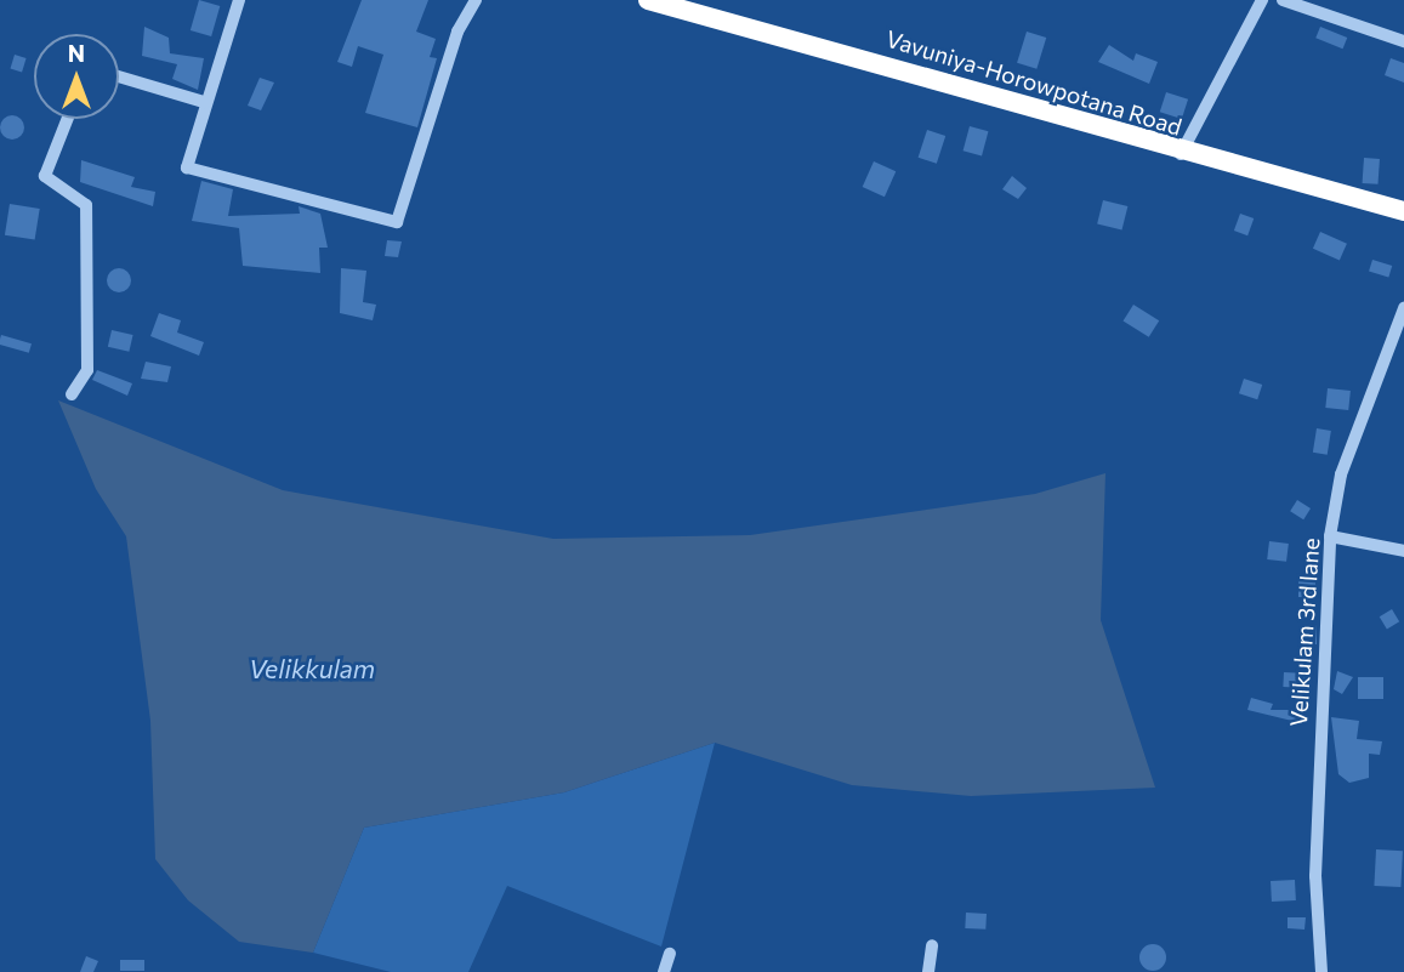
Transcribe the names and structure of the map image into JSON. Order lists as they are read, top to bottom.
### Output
{
  "streets": {
    "highway": ["Vavuniya-Horowpotana Road"],
    "street": ["Velikulam 3rd lane"]
  },
  "water": ["Velikkulam"],
  "north": "top"
}
